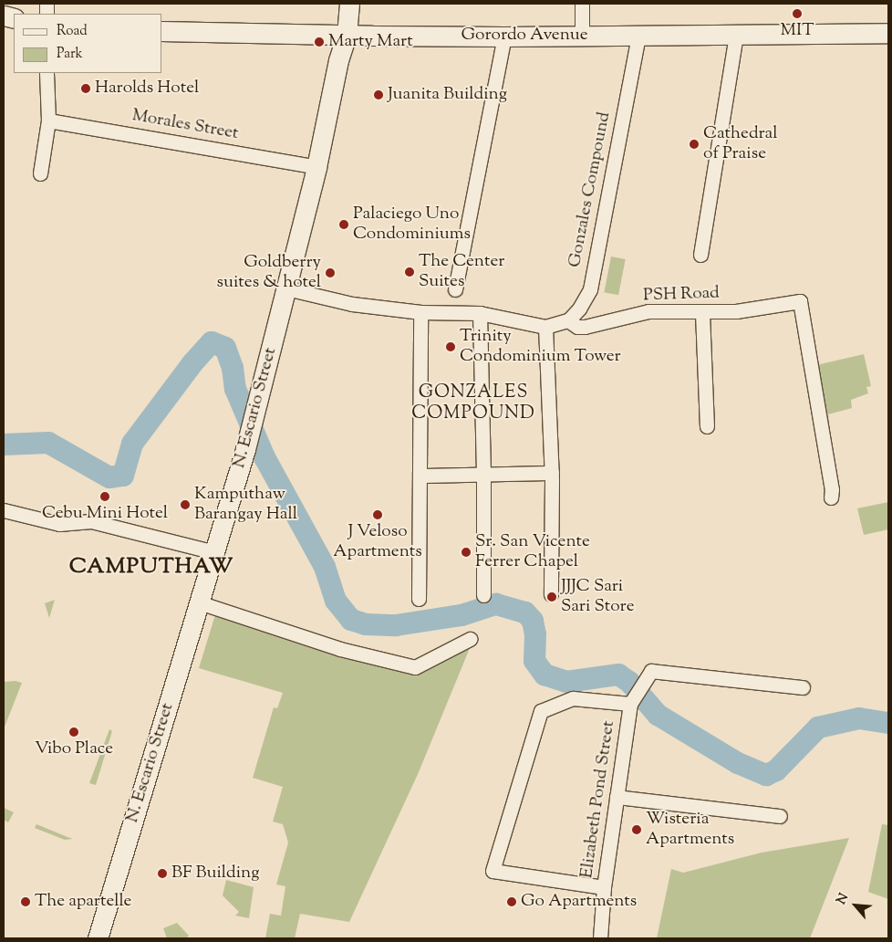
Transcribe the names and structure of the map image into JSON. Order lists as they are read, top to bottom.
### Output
{
  "streets": {
    "main road": ["Gorordo Avenue", "N. Escario Street"],
    "street": [
      "Morales Street",
      "Gonzales Compound",
      "PSH Road",
      "Elizabeth Pond Street"
    ]
  },
  "crossings": [
    ["Gorordo Avenue", "Gonzales Compound"],
    ["Gorordo Avenue", "N. Escario Street"],
    ["Morales Street", "N. Escario Street"],
    ["Gonzales Compound", "PSH Road"]
  ],
  "districts": ["GONZALES COMPOUND", "CAMPUTHAW"],
  "places": [
    "MIT",
    "Marty Mart",
    "Harolds Hotel",
    "Juanita Building",
    "Cathedral of Praise",
    "Palaciego Uno Condominiums",
    "The Center Suites",
    "Goldberry suites & hotel",
    "Trinity Condominium Tower",
    "Cebu Mini Hotel",
    "Kamputhaw Barangay Hall",
    "J Veloso Apartments",
    "Sr. San Vicente Ferrer Chapel",
    "JJJC Sari Sari Store",
    "Vibo Place",
    "Wisteria Apartments",
    "BF Building",
    "The apartelle",
    "Go Apartments"
  ],
  "legend": ["Road", "Park"],
  "north": "top left"
}
